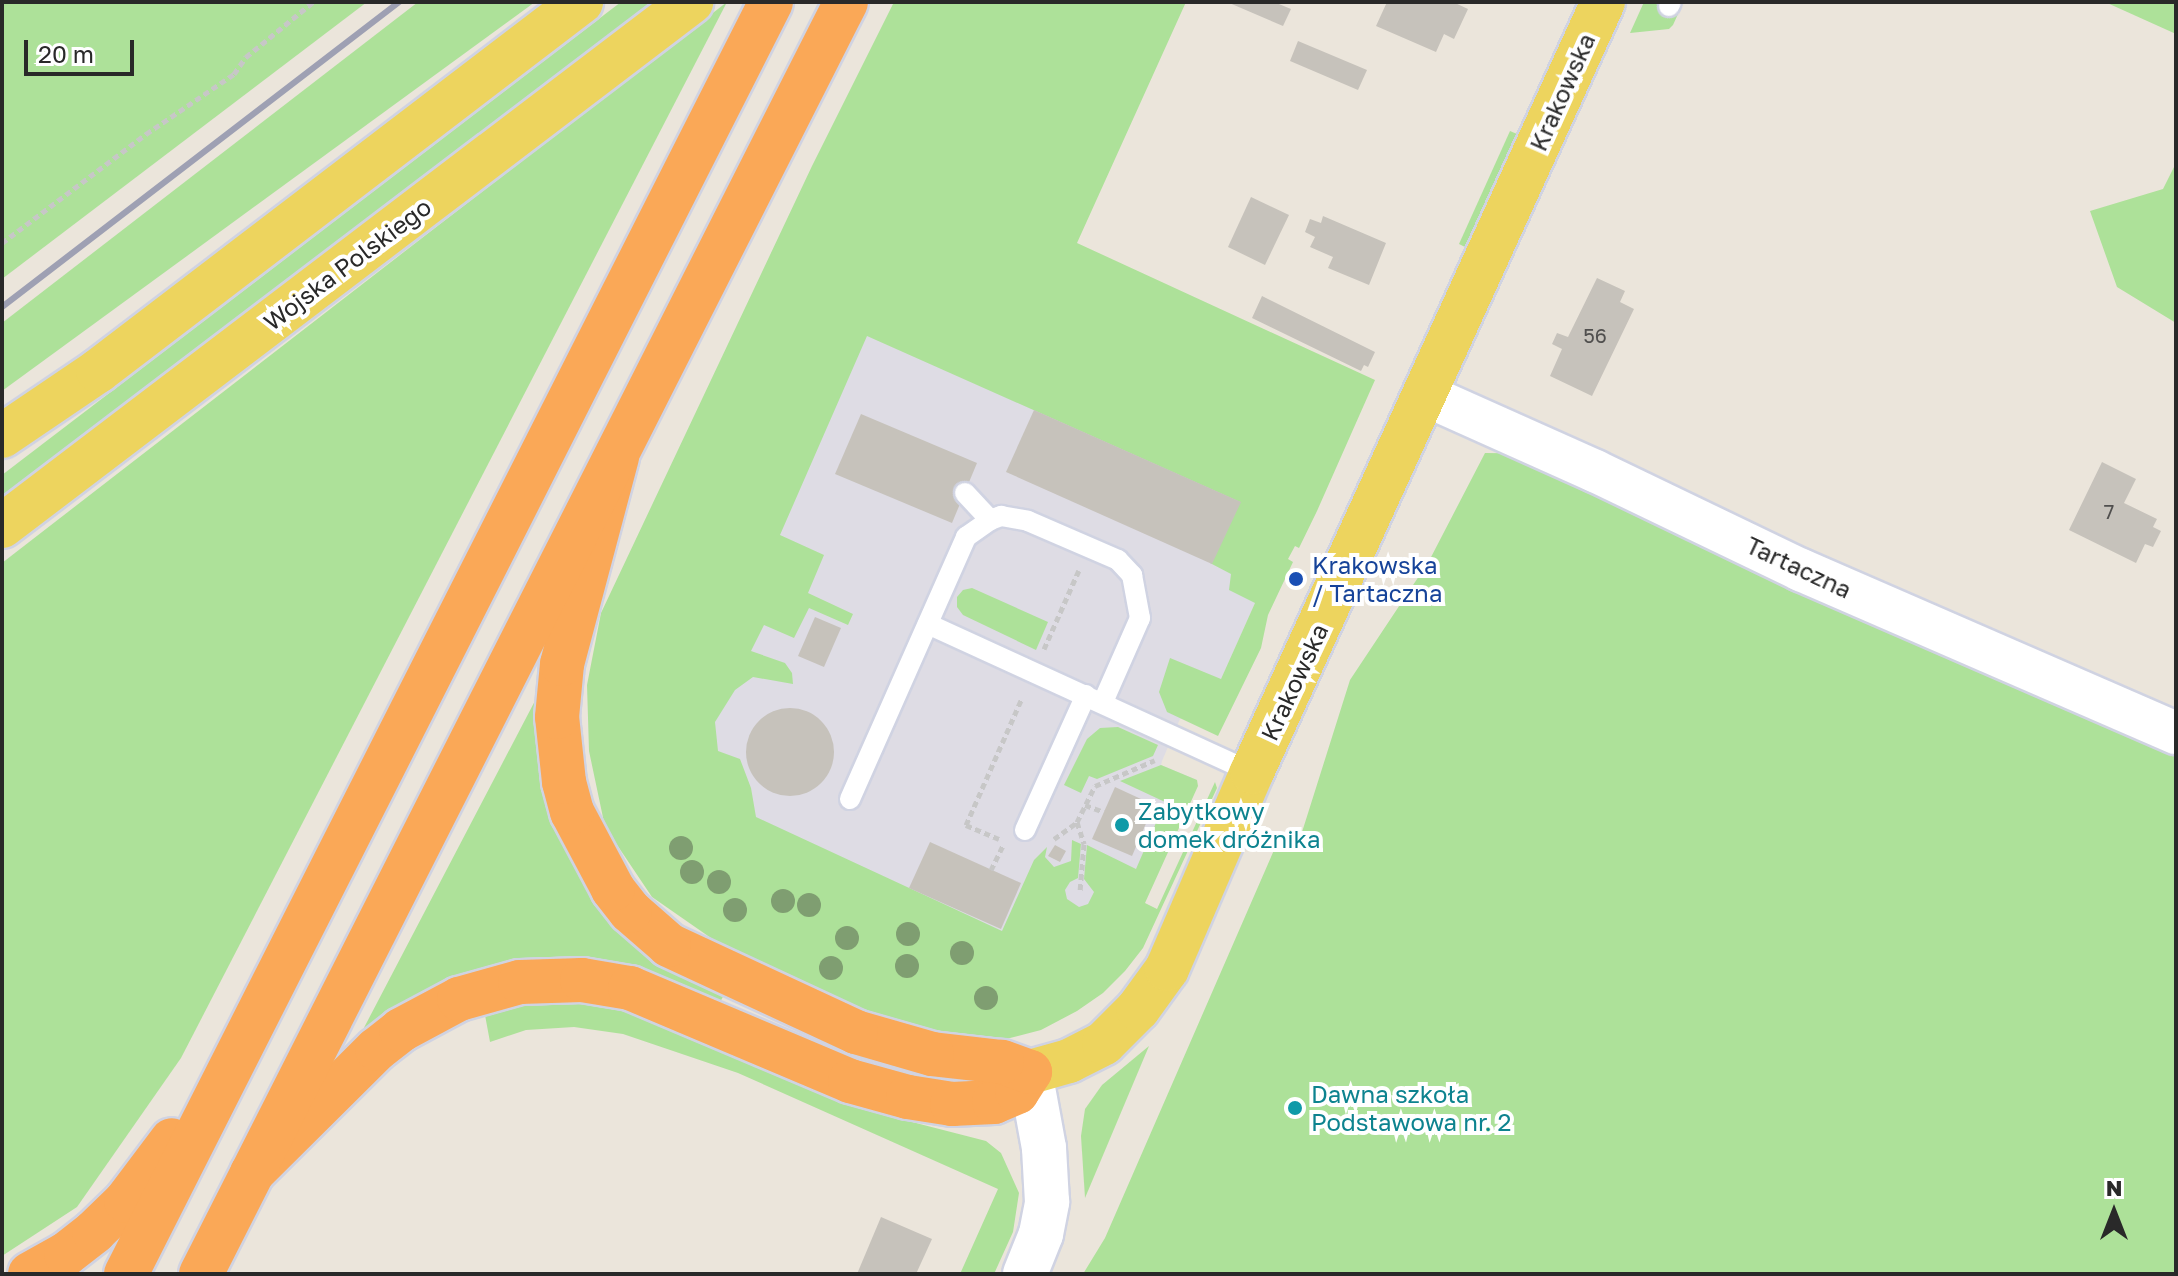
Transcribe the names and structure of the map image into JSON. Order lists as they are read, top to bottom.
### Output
{
  "streets": {
    "main road": ["Krakowska", "Wojska Polskiego"],
    "street": ["Tartaczna"]
  },
  "crossings": [
    ["Krakowska", "Tartaczna"]
  ],
  "places": ["Krakowska / Tartaczna", "Zabytkowy domek dróżnika", "Dawna szkoła Podstawowa nr. 2"],
  "house_numbers": ["56", "7"],
  "scale_bar": "20 m",
  "north": "top"
}
